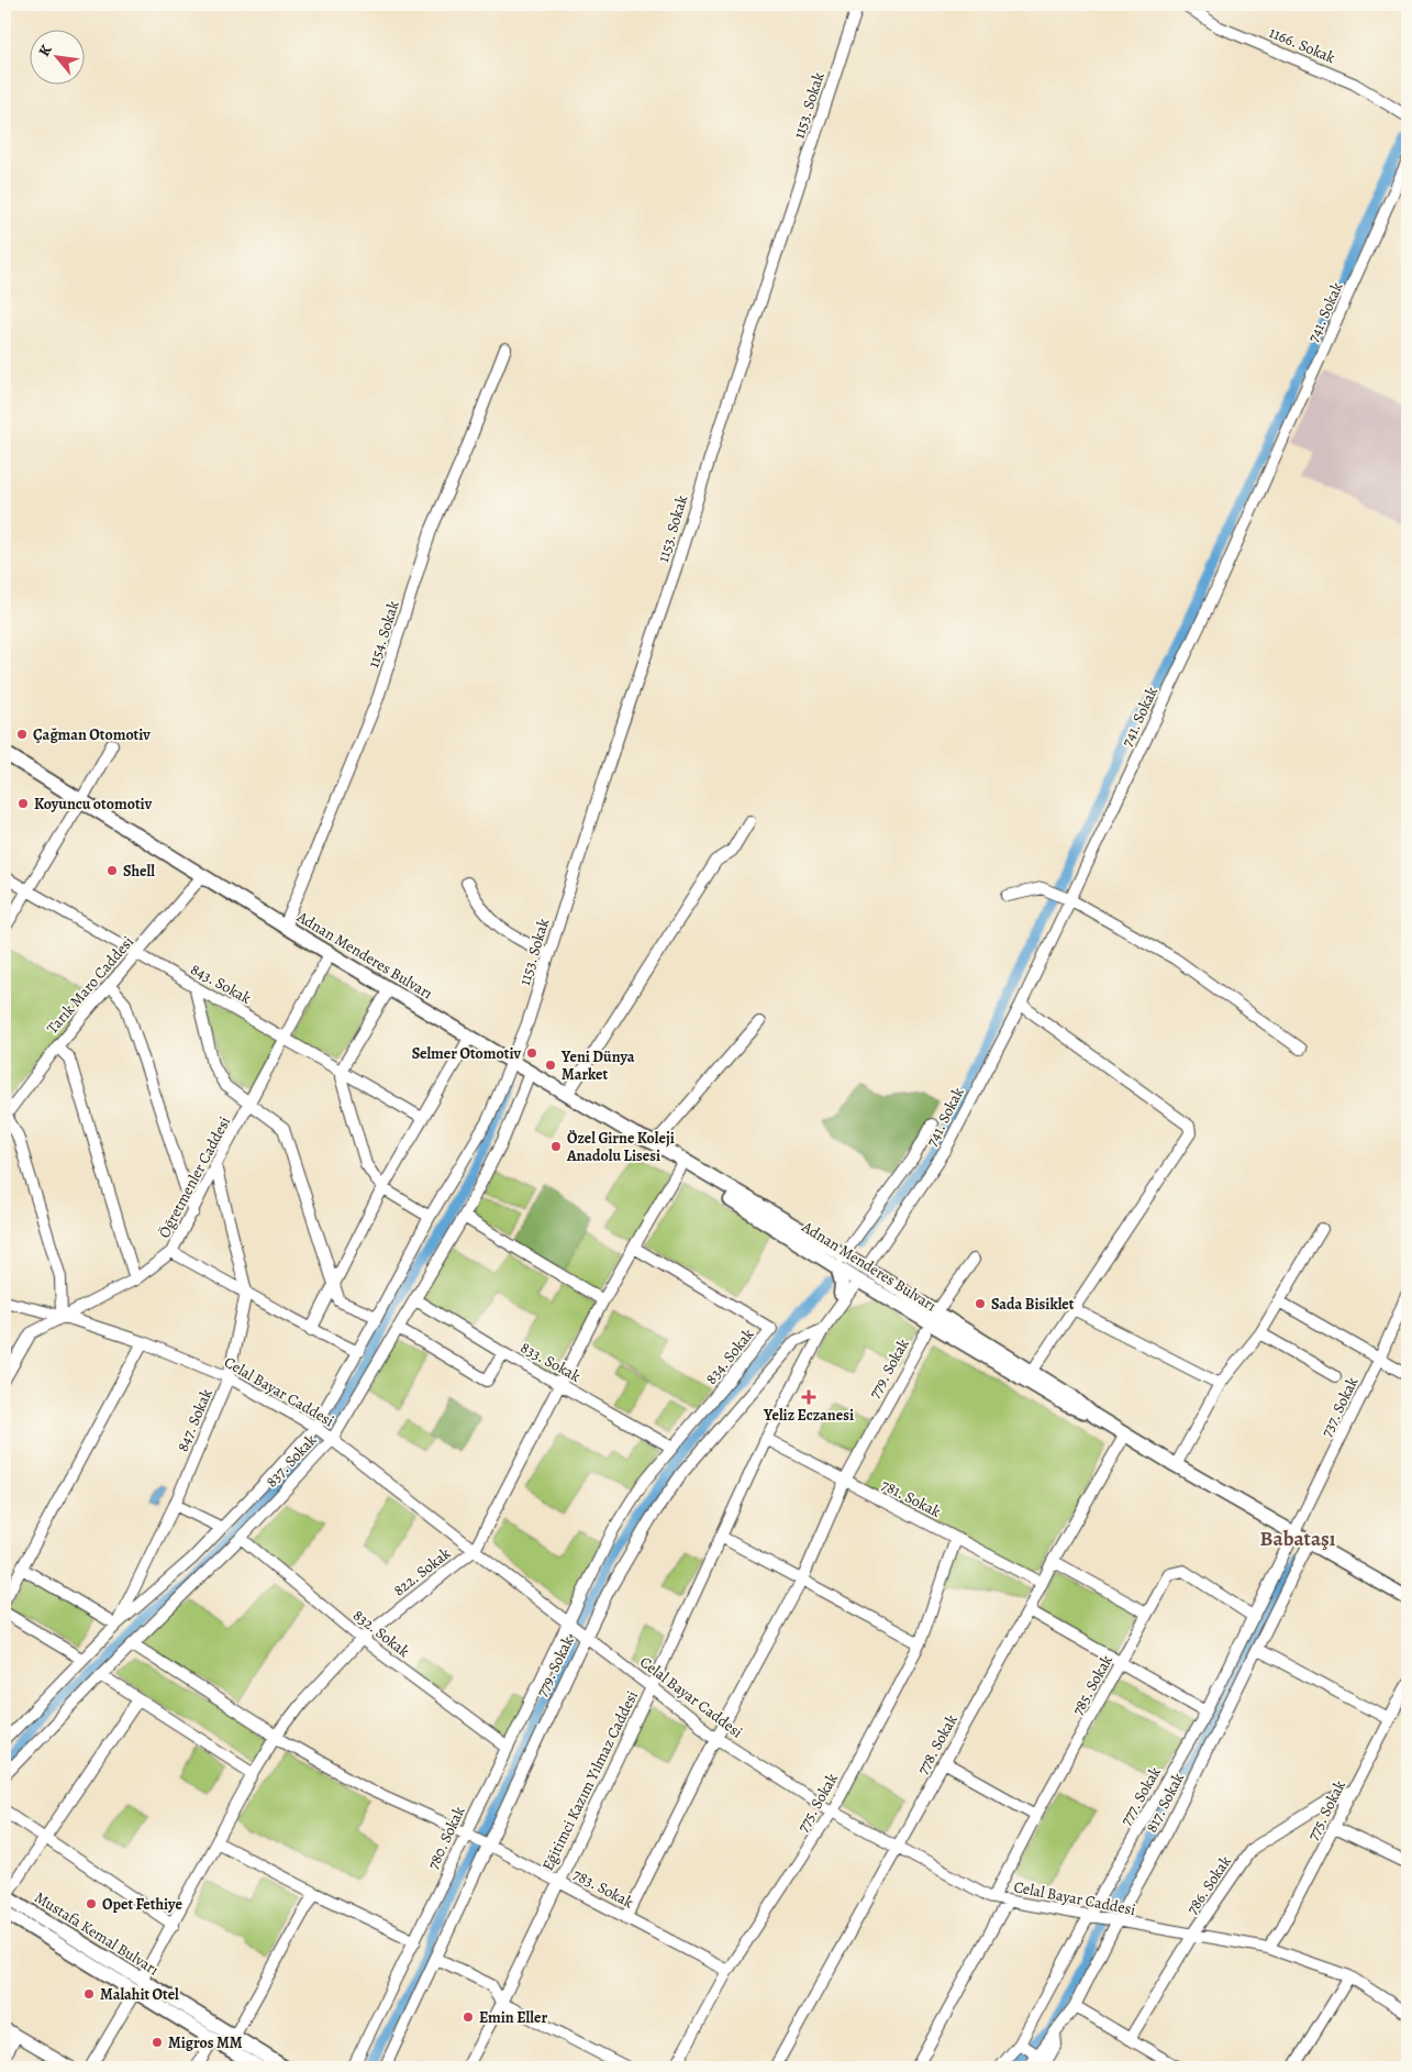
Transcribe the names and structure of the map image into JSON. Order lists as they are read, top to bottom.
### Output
{
  "streets": {
    "main road": ["Adnan Menderes Bulvarı", "Mustafa Kemal Bulvarı"],
    "street": [
      "1166. Sokak",
      "1153. Sokak",
      "741. Sokak",
      "1154. Sokak",
      "843. Sokak",
      "Tarık Maro Caddesi",
      "Öğretmenler Caddesi",
      "834. Sokak",
      "833. Sokak",
      "779. Sokak",
      "Celal Bayar Caddesi",
      "737. Sokak",
      "847. Sokak",
      "837. Sokak",
      "781. Sokak",
      "822. Sokak",
      "832. Sokak",
      "785. Sokak",
      "778. Sokak",
      "Eğitimci Kazım Yılmaz Caddesi",
      "777. Sokak",
      "775. Sokak",
      "817. Sokak",
      "780. Sokak",
      "786. Sokak",
      "783. Sokak"
    ]
  },
  "crossings": [
    ["1153. Sokak", "Adnan Menderes Bulvarı"],
    ["1153. Sokak", "837. Sokak"],
    ["741. Sokak", "Adnan Menderes Bulvarı"],
    ["741. Sokak", "Eğitimci Kazım Yılmaz Caddesi"],
    ["1154. Sokak", "Adnan Menderes Bulvarı"],
    ["Adnan Menderes Bulvarı", "Tarık Maro Caddesi"],
    ["Adnan Menderes Bulvarı", "Öğretmenler Caddesi"],
    ["Adnan Menderes Bulvarı", "737. Sokak"],
    ["Adnan Menderes Bulvarı", "837. Sokak"],
    ["Adnan Menderes Bulvarı", "822. Sokak"],
    ["Adnan Menderes Bulvarı", "778. Sokak"],
    ["Adnan Menderes Bulvarı", "Eğitimci Kazım Yılmaz Caddesi"],
    ["Adnan Menderes Bulvarı", "777. Sokak"],
    ["Adnan Menderes Bulvarı", "817. Sokak"],
    ["843. Sokak", "Tarık Maro Caddesi"],
    ["843. Sokak", "Öğretmenler Caddesi"],
    ["Öğretmenler Caddesi", "Celal Bayar Caddesi"],
    ["Öğretmenler Caddesi", "847. Sokak"],
    ["834. Sokak", "833. Sokak"],
    ["834. Sokak", "822. Sokak"],
    ["834. Sokak", "780. Sokak"],
    ["833. Sokak", "837. Sokak"],
    ["833. Sokak", "822. Sokak"],
    ["833. Sokak", "780. Sokak"],
    ["779. Sokak", "Celal Bayar Caddesi"],
    ["779. Sokak", "781. Sokak"],
    ["779. Sokak", "Eğitimci Kazım Yılmaz Caddesi"],
    ["779. Sokak", "783. Sokak"],
    ["Celal Bayar Caddesi", "847. Sokak"],
    ["Celal Bayar Caddesi", "837. Sokak"],
    ["Celal Bayar Caddesi", "822. Sokak"],
    ["Celal Bayar Caddesi", "785. Sokak"],
    ["Celal Bayar Caddesi", "778. Sokak"],
    ["Celal Bayar Caddesi", "Eğitimci Kazım Yılmaz Caddesi"],
    ["Celal Bayar Caddesi", "777. Sokak"],
    ["Celal Bayar Caddesi", "775. Sokak"],
    ["Celal Bayar Caddesi", "817. Sokak"],
    ["Celal Bayar Caddesi", "780. Sokak"],
    ["Celal Bayar Caddesi", "786. Sokak"],
    ["737. Sokak", "777. Sokak"],
    ["847. Sokak", "837. Sokak"],
    ["837. Sokak", "832. Sokak"],
    ["837. Sokak", "783. Sokak"],
    ["781. Sokak", "778. Sokak"],
    ["781. Sokak", "Eğitimci Kazım Yılmaz Caddesi"],
    ["781. Sokak", "775. Sokak"],
    ["822. Sokak", "832. Sokak"],
    ["822. Sokak", "783. Sokak"],
    ["822. Sokak", "Mustafa Kemal Bulvarı"],
    ["832. Sokak", "780. Sokak"],
    ["785. Sokak", "777. Sokak"],
    ["Eğitimci Kazım Yılmaz Caddesi", "783. Sokak"],
    ["775. Sokak", "786. Sokak"],
    ["775. Sokak", "783. Sokak"],
    ["780. Sokak", "783. Sokak"]
  ],
  "districts": ["Babataşı"],
  "places": {
    "other": [
      "Çağman Otomotiv",
      "Koyuncu otomotiv",
      "Shell",
      "Selmer Otomotiv",
      "Yeni Dünya Market",
      "Özel Girne Koleji Anadolu Lisesi",
      "Sada Bisiklet",
      "Opet Fethiye",
      "Malahit Otel",
      "Emin Eller",
      "Migros MM"
    ],
    "health": ["Yeliz Eczanesi"]
  },
  "north": "top left"
}
